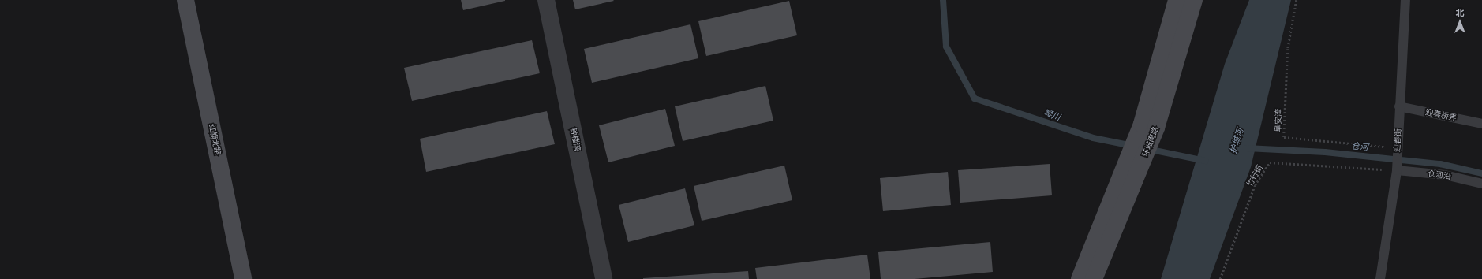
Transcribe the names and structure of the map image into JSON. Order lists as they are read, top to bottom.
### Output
{
  "streets": {
    "main road": ["红旗北路", "环城南路"],
    "street": ["钟楼湾"],
    "lane": ["迎春桥弄", "迎春街", "仓河沿"],
    "path": ["阜安湾", "竹行街"]
  },
  "crossings": [
    ["迎春桥弄", "迎春街"],
    ["阜安湾", "迎春街"],
    ["迎春街", "仓河沿"],
    ["迎春街", "竹行街"],
    ["仓河沿", "竹行街"]
  ],
  "water": ["琴川", "护城河", "仓河"],
  "north": "top"
}
